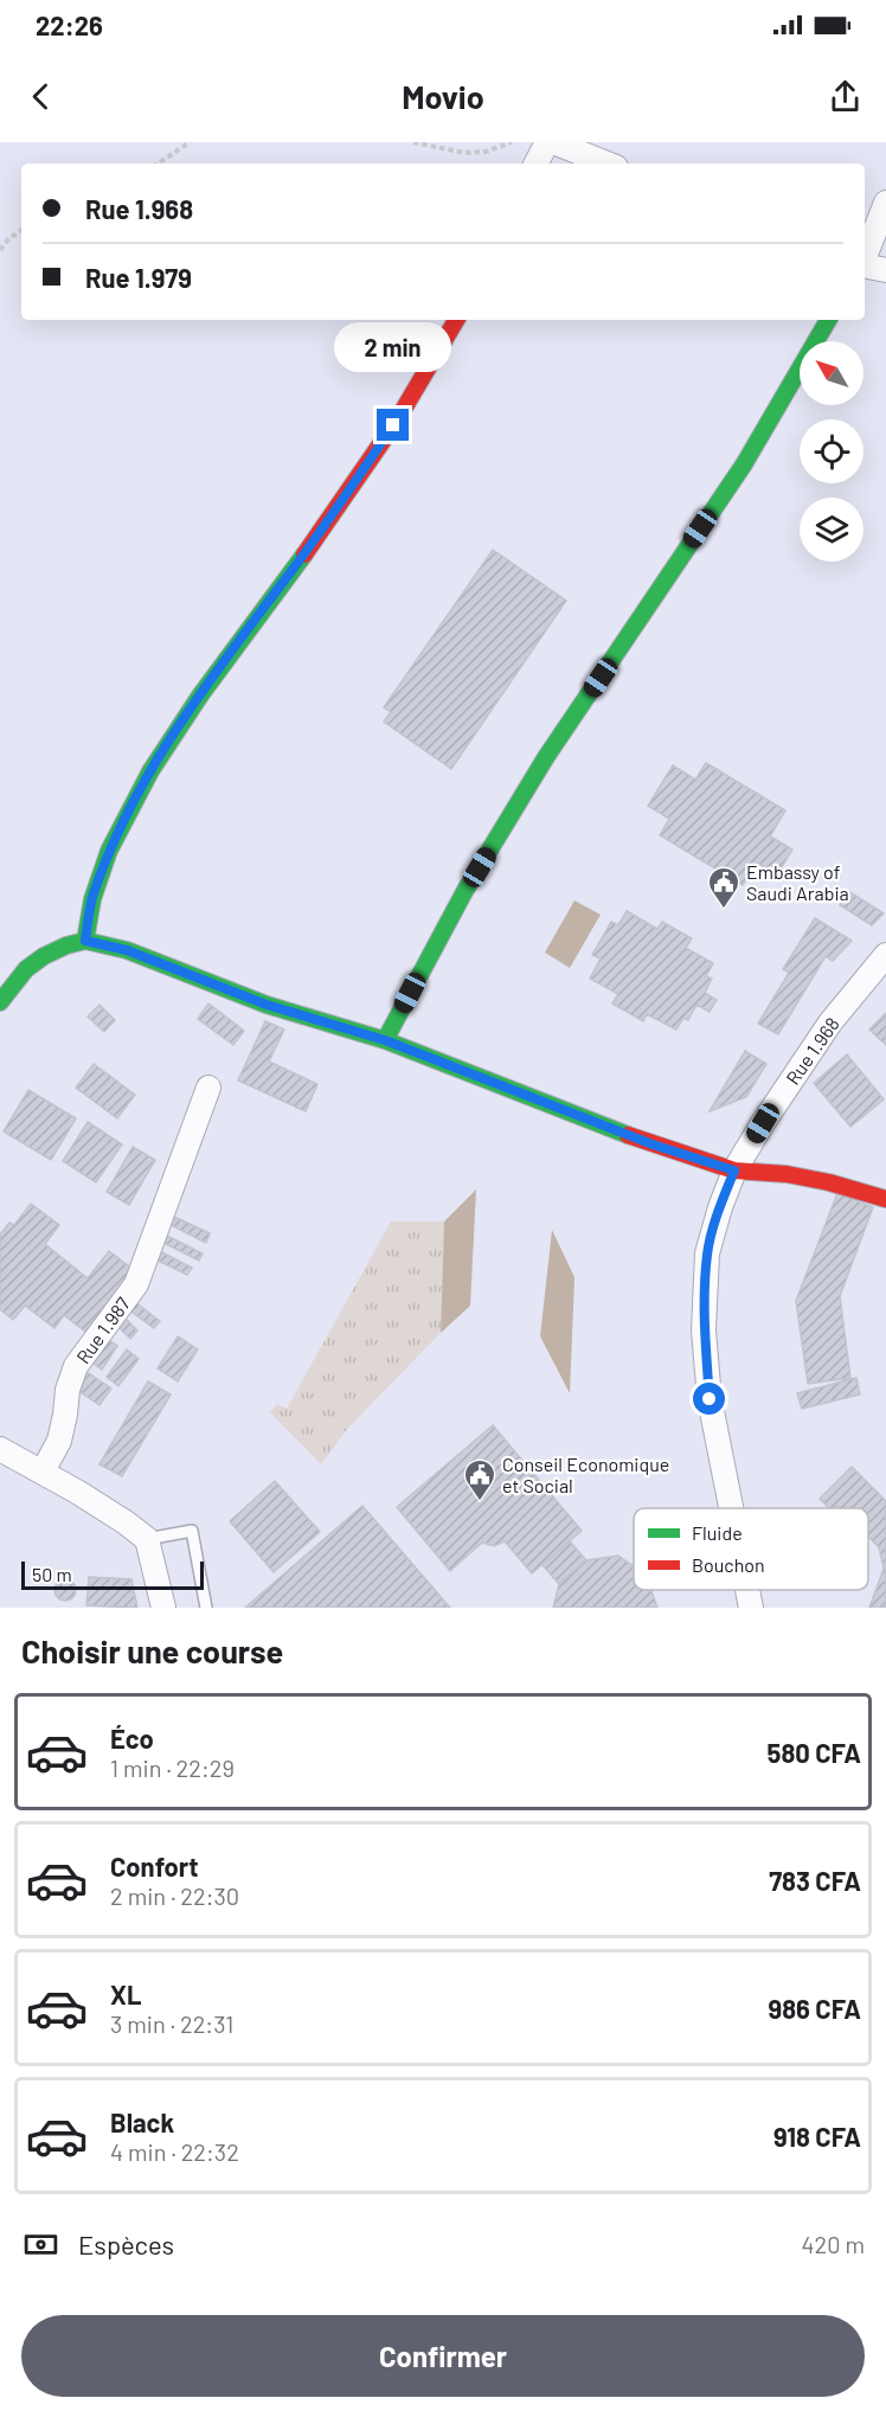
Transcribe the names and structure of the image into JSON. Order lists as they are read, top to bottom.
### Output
{
  "streets": {
    "street": ["Rue 1.968", "Rue 1.987"]
  },
  "places": {
    "public building": ["Embassy of Saudi Arabia", "Conseil Economique et Social"]
  },
  "legend": ["Fluide", "Bouchon"],
  "scale_bar": "50 m",
  "north": "top left",
  "page": {
    "status": "22:26",
    "header": "Movio",
    "banner": ["Rue 1.968", "Rue 1.979"],
    "bubble": "2 min",
    "scale": "50 m",
    "heading": "Choisir une course",
    "list": [
      {
        "name": "Éco",
        "note": "1 min · 22:29",
        "value": "580 CFA"
      },
      {
        "name": "Confort",
        "note": "2 min · 22:30",
        "value": "783 CFA"
      },
      {
        "name": "XL",
        "note": "3 min · 22:31",
        "value": "986 CFA"
      },
      {
        "name": "Black",
        "note": "4 min · 22:32",
        "value": "918 CFA"
      }
    ],
    "pay": ["Espèces", "420 m"],
    "buttons": "Confirmer"
  }
}
